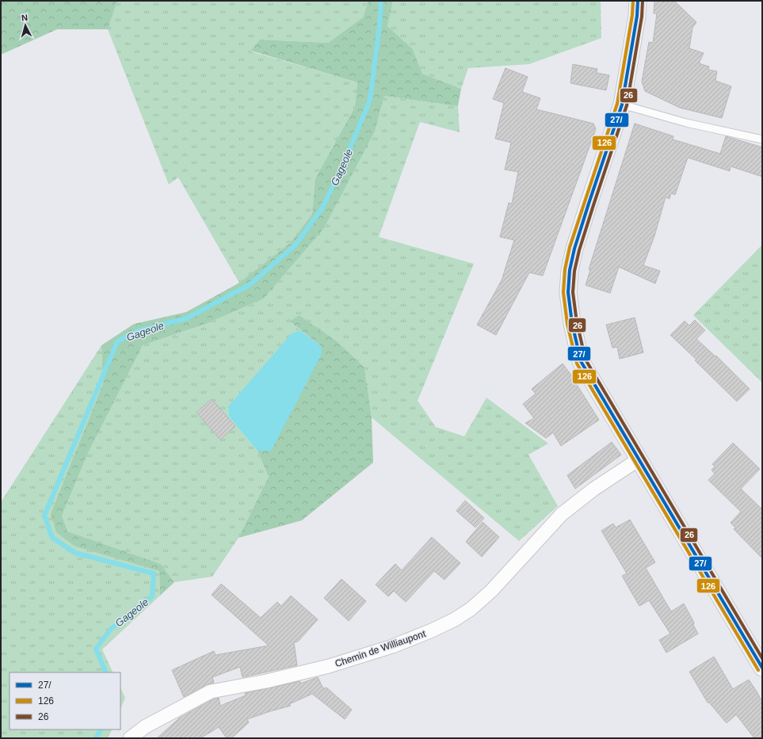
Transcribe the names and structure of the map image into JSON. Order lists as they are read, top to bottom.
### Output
{
  "streets": {
    "street": ["Chemin de Williaupont"]
  },
  "water": ["Gageole"],
  "lines": ["transit line 27/", "transit line 126", "transit line 26"],
  "legend": ["27/", "126", "26"],
  "north": "top"
}
